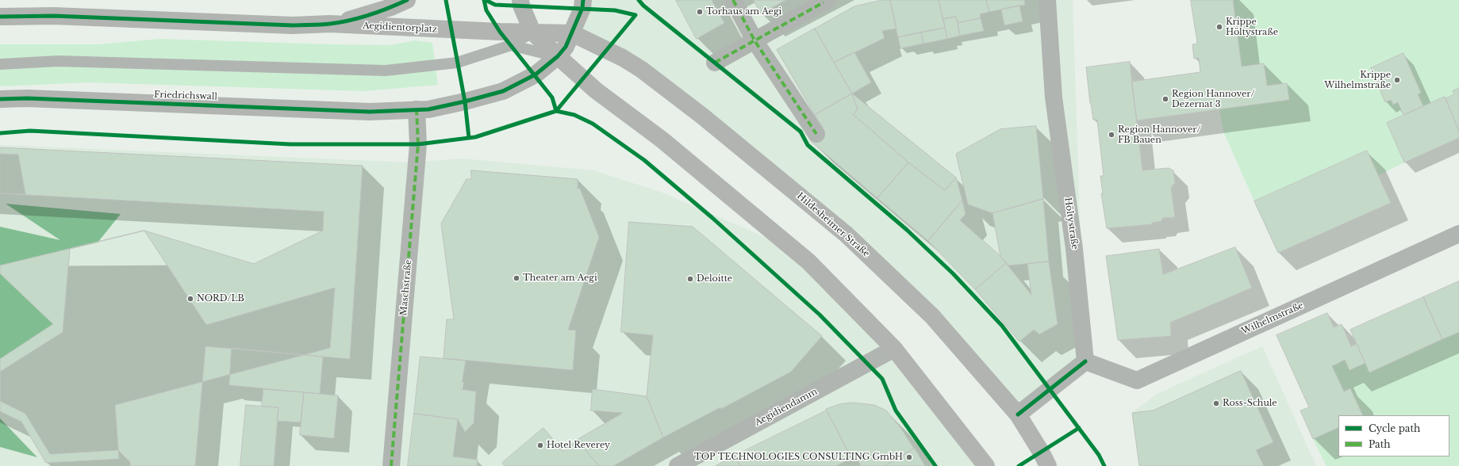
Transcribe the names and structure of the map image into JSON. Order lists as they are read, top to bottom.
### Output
{
  "streets": {
    "main road": ["Aegidientorplatz", "Friedrichswall", "Hildesheimer Straße"],
    "street": [
      "Höltystraße",
      "Maschstraße",
      "Wilhelmstraße",
      "Aegidiendamm"
    ]
  },
  "crossings": [
    ["Aegidientorplatz", "Hildesheimer Straße"],
    ["Friedrichswall", "Maschstraße"],
    ["Höltystraße", "Wilhelmstraße"]
  ],
  "places": [
    "Torhaus am Aegi",
    "Krippe Höltystraße",
    "Krippe Wilhelmstraße",
    "Region Hannover/ Dezernat 3",
    "Region Hannover/ FB Bauen",
    "Theater am Aegi",
    "Deloitte",
    "NORD/LB",
    "Ross-Schule",
    "Hotel Reverey",
    "TOP TECHNOLOGIES CONSULTING GmbH"
  ],
  "legend": ["Cycle path", "Path"]
}
